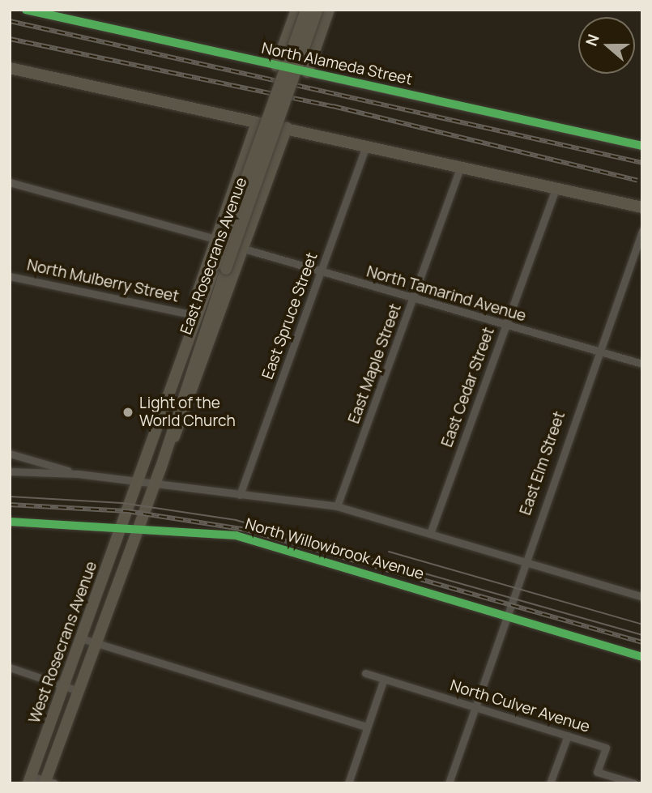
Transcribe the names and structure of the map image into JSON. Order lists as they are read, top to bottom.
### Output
{
  "streets": {
    "main road": ["East Rosecrans Avenue", "West Rosecrans Avenue"],
    "street": [
      "North Alameda Street",
      "North Mulberry Street",
      "North Tamarind Avenue",
      "East Spruce Street",
      "East Maple Street",
      "East Cedar Street",
      "East Elm Street",
      "North Willowbrook Avenue",
      "North Culver Avenue"
    ]
  },
  "crossings": [
    ["East Rosecrans Avenue", "North Willowbrook Avenue"],
    ["East Rosecrans Avenue", "West Rosecrans Avenue"],
    ["North Tamarind Avenue", "East Spruce Street"],
    ["North Tamarind Avenue", "East Maple Street"],
    ["North Tamarind Avenue", "East Cedar Street"],
    ["North Tamarind Avenue", "East Elm Street"],
    ["East Spruce Street", "North Willowbrook Avenue"],
    ["East Maple Street", "North Willowbrook Avenue"],
    ["East Cedar Street", "North Willowbrook Avenue"],
    ["East Elm Street", "North Willowbrook Avenue"],
    ["East Elm Street", "North Culver Avenue"],
    ["North Willowbrook Avenue", "West Rosecrans Avenue"]
  ],
  "places": ["Light of the World Church"],
  "north": "left"
}
